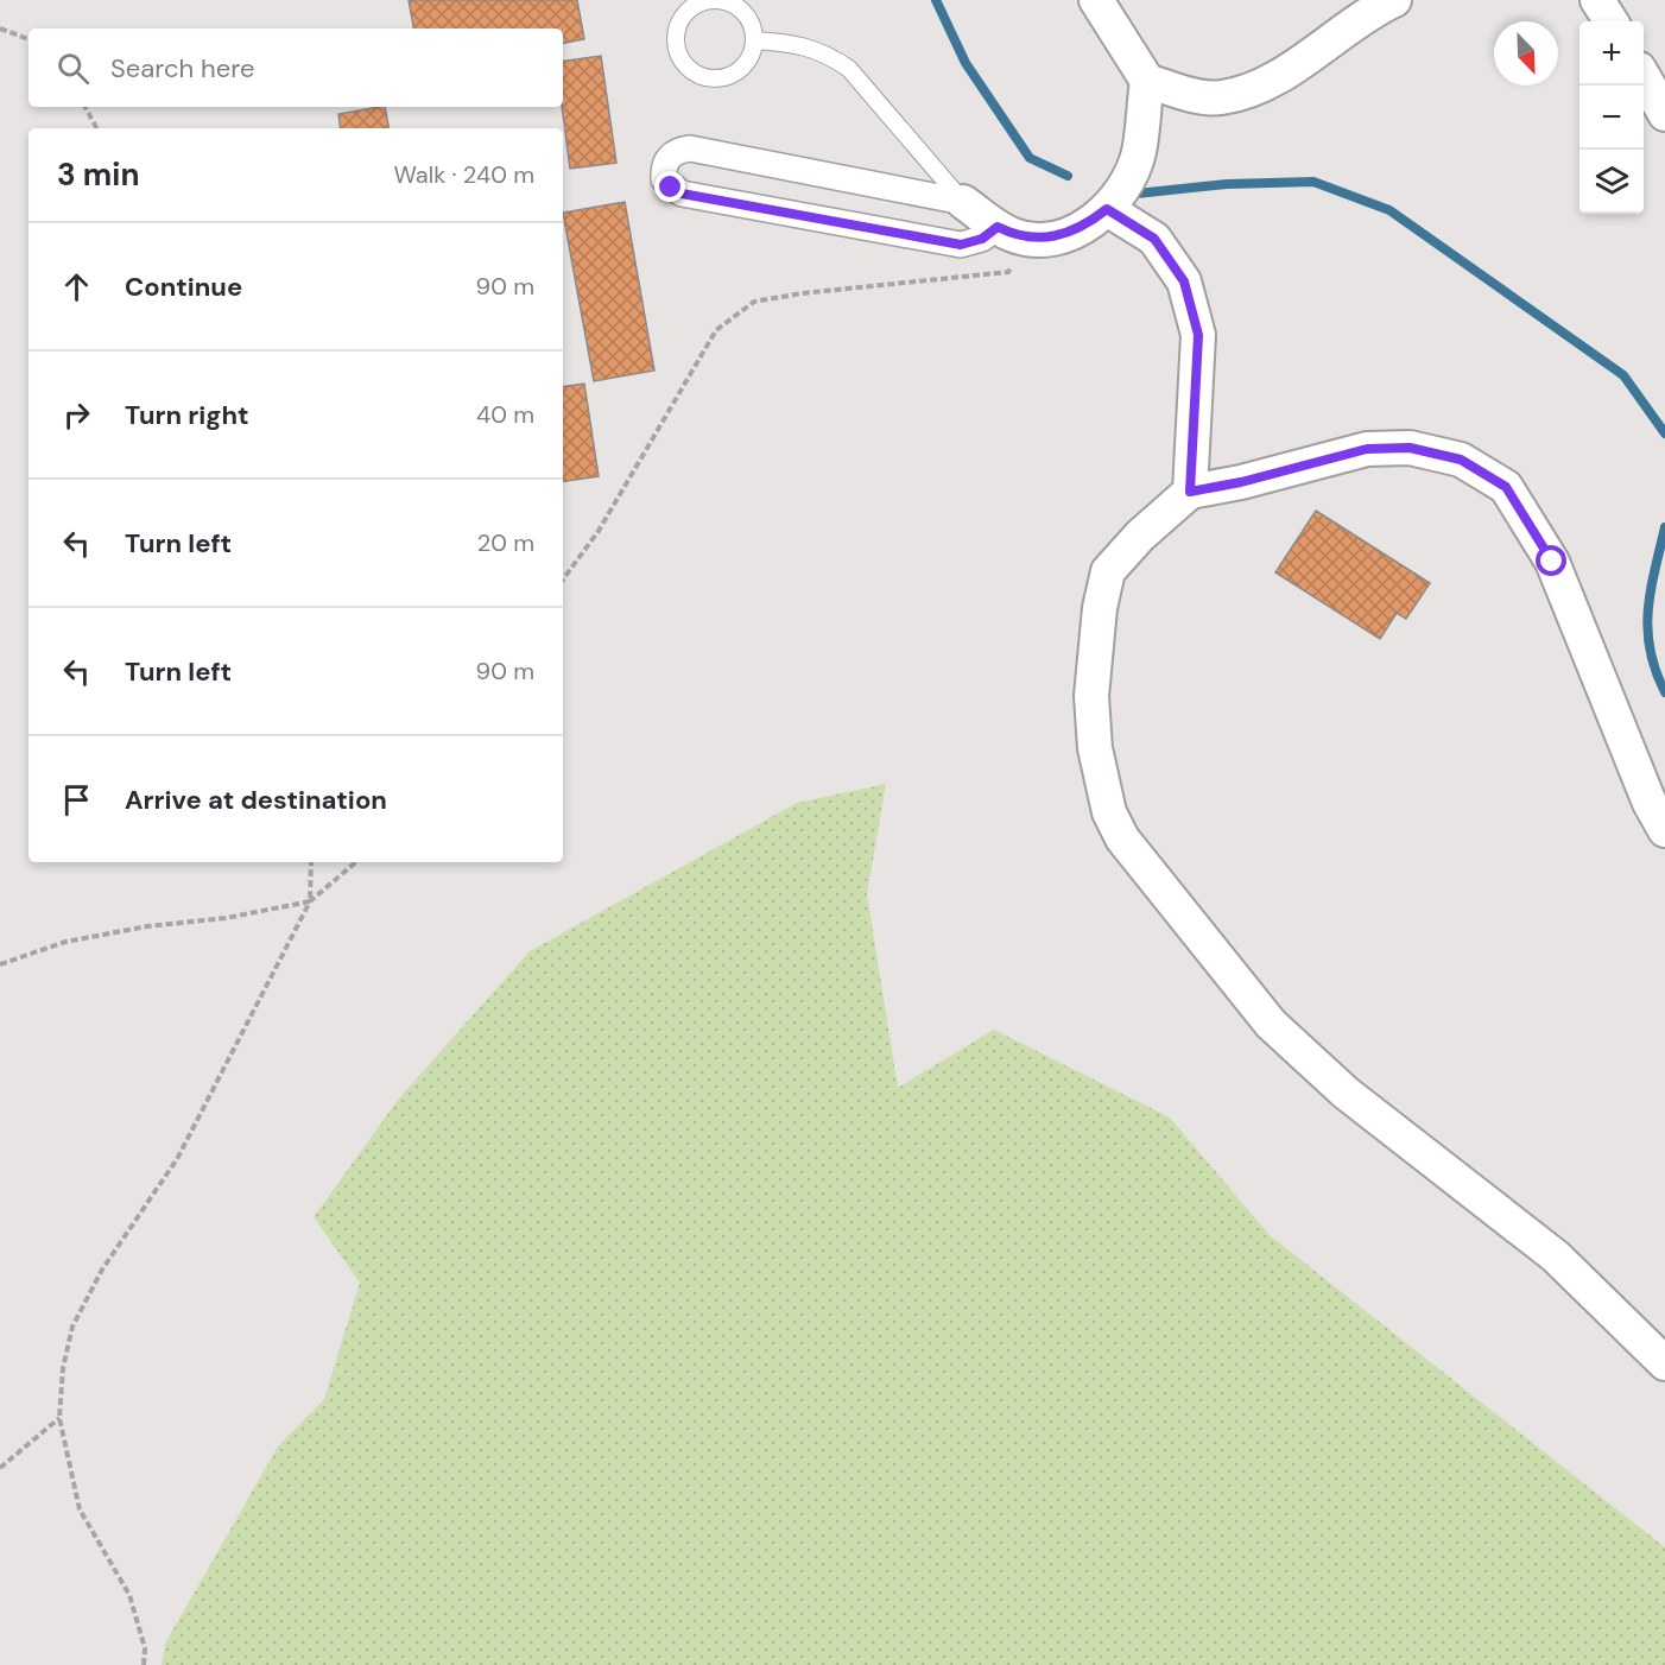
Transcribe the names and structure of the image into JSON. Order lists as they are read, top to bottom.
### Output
{
  "north": "bottom right",
  "page": {
    "map_buttons": ["+", "−"],
    "search": "Search here",
    "heading": ["3 min", "Walk · 240 m"],
    "list": [
      ["Continue", "90 m"],
      ["Turn right", "40 m"],
      ["Turn left", "20 m"],
      ["Turn left", "90 m"],
      "Arrive at destination"
    ]
  }
}
